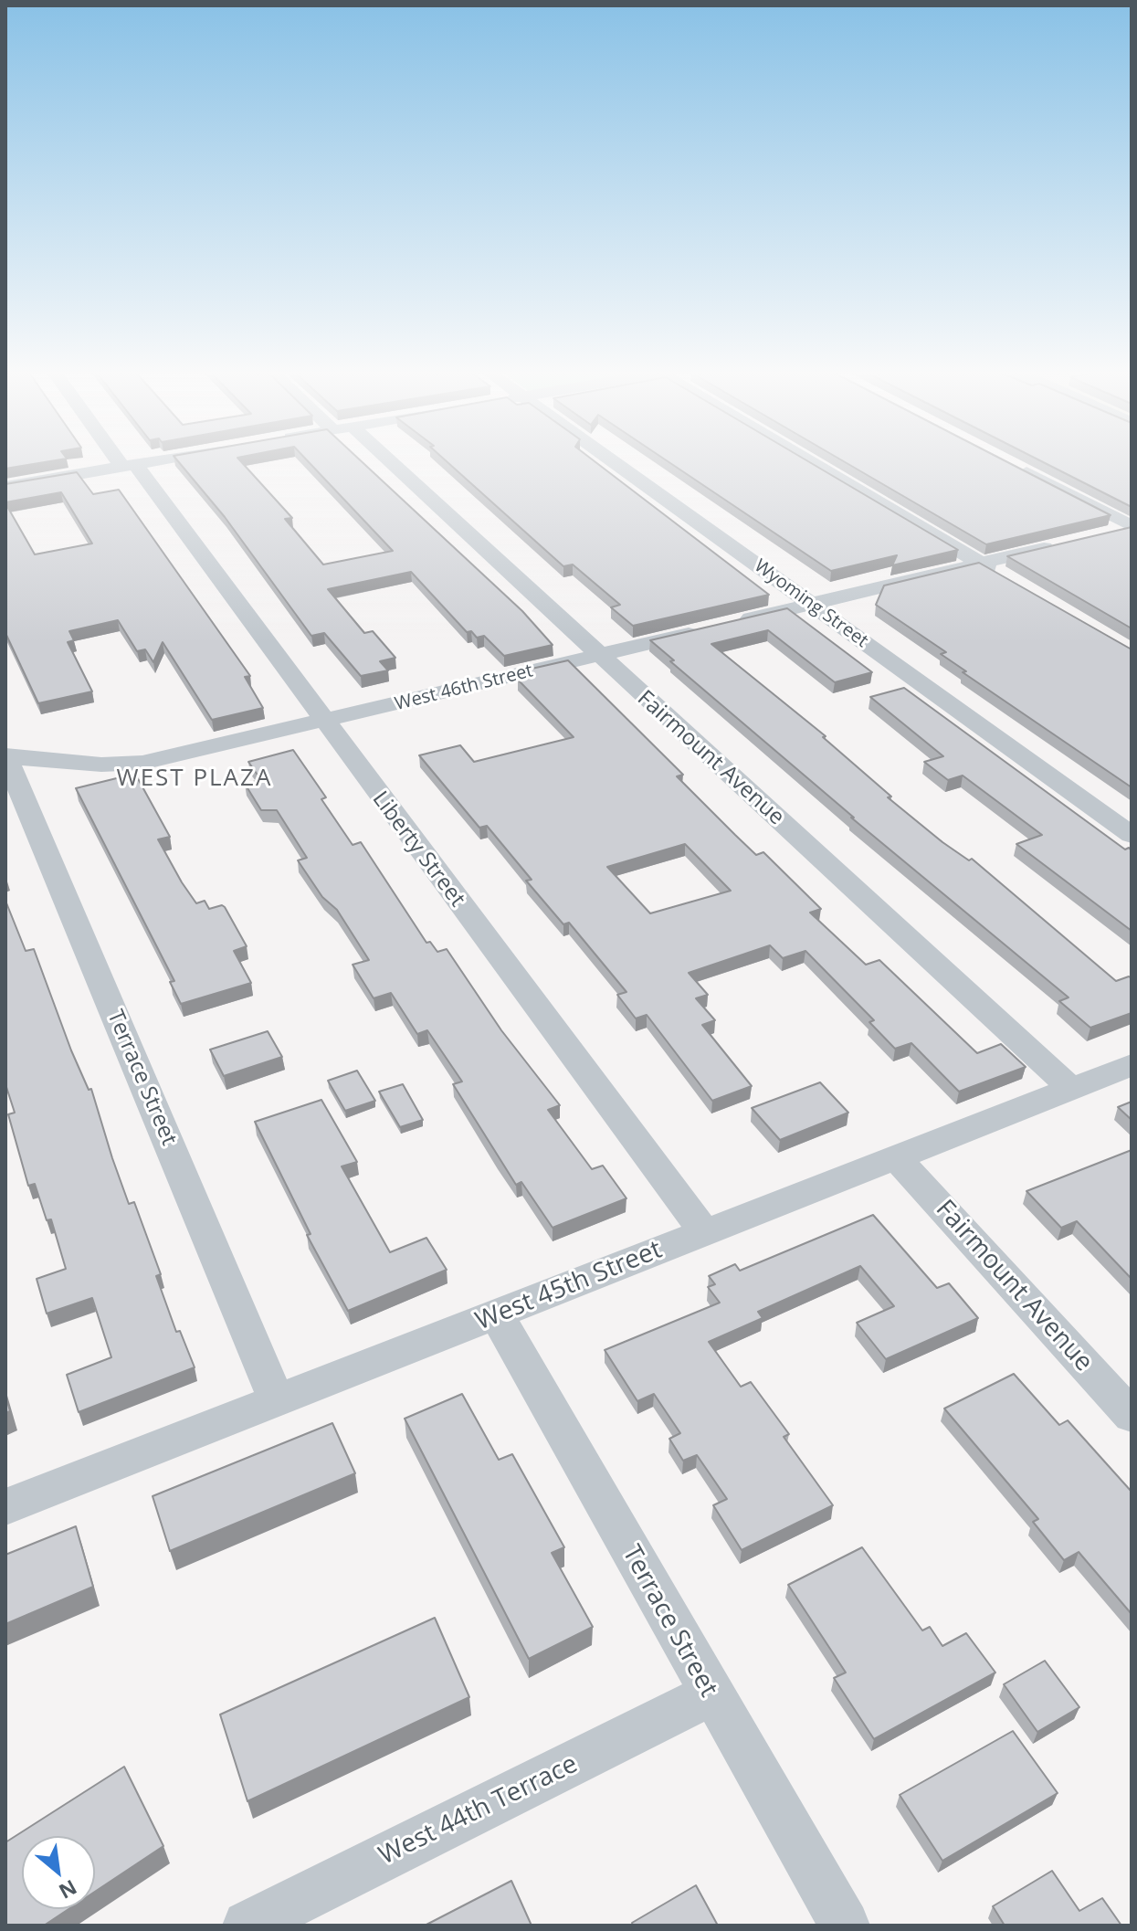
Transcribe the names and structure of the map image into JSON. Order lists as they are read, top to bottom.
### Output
{
  "streets": {
    "street": [
      "Wyoming Street",
      "West 46th Street",
      "Fairmount Avenue",
      "Liberty Street",
      "Terrace Street",
      "West 45th Street",
      "West 44th Terrace"
    ]
  },
  "crossings": [
    ["West 46th Street", "Fairmount Avenue"],
    ["West 46th Street", "Liberty Street"],
    ["West 46th Street", "Terrace Street"],
    ["Fairmount Avenue", "West 45th Street"],
    ["Liberty Street", "West 45th Street"],
    ["Terrace Street", "West 45th Street"],
    ["Terrace Street", "West 44th Terrace"]
  ],
  "districts": ["WEST PLAZA"],
  "north": "bottom right"
}
